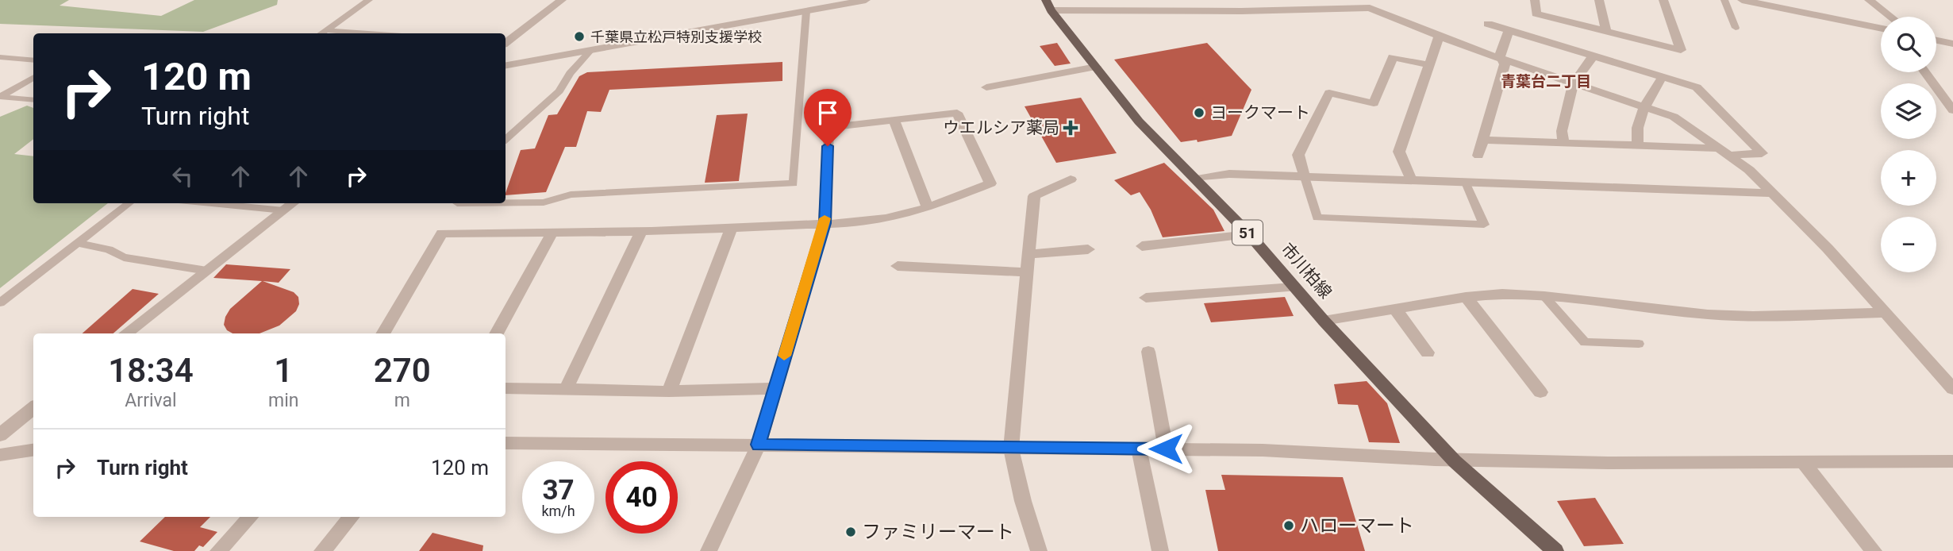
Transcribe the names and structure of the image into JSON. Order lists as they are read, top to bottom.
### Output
{
  "streets": {
    "main road": ["51", "市川柏線"]
  },
  "districts": ["青葉台二丁目"],
  "places": {
    "other": [
      "千葉県立松戸特別支援学校",
      "ヨークマート",
      "ハローマート",
      "ファミリーマート"
    ],
    "health": ["ウエルシア薬局"]
  },
  "page": {
    "map_buttons": ["+", "−"],
    "turn": ["120 m", "Turn right"],
    "eta": [
      "18:34",
      "Arrival",
      "1",
      "min",
      "270",
      "m"
    ],
    "list": [
      {
        "name": "Turn right",
        "value": "120 m"
      }
    ],
    "speed": "37 km/h",
    "limit": "40"
  }
}
